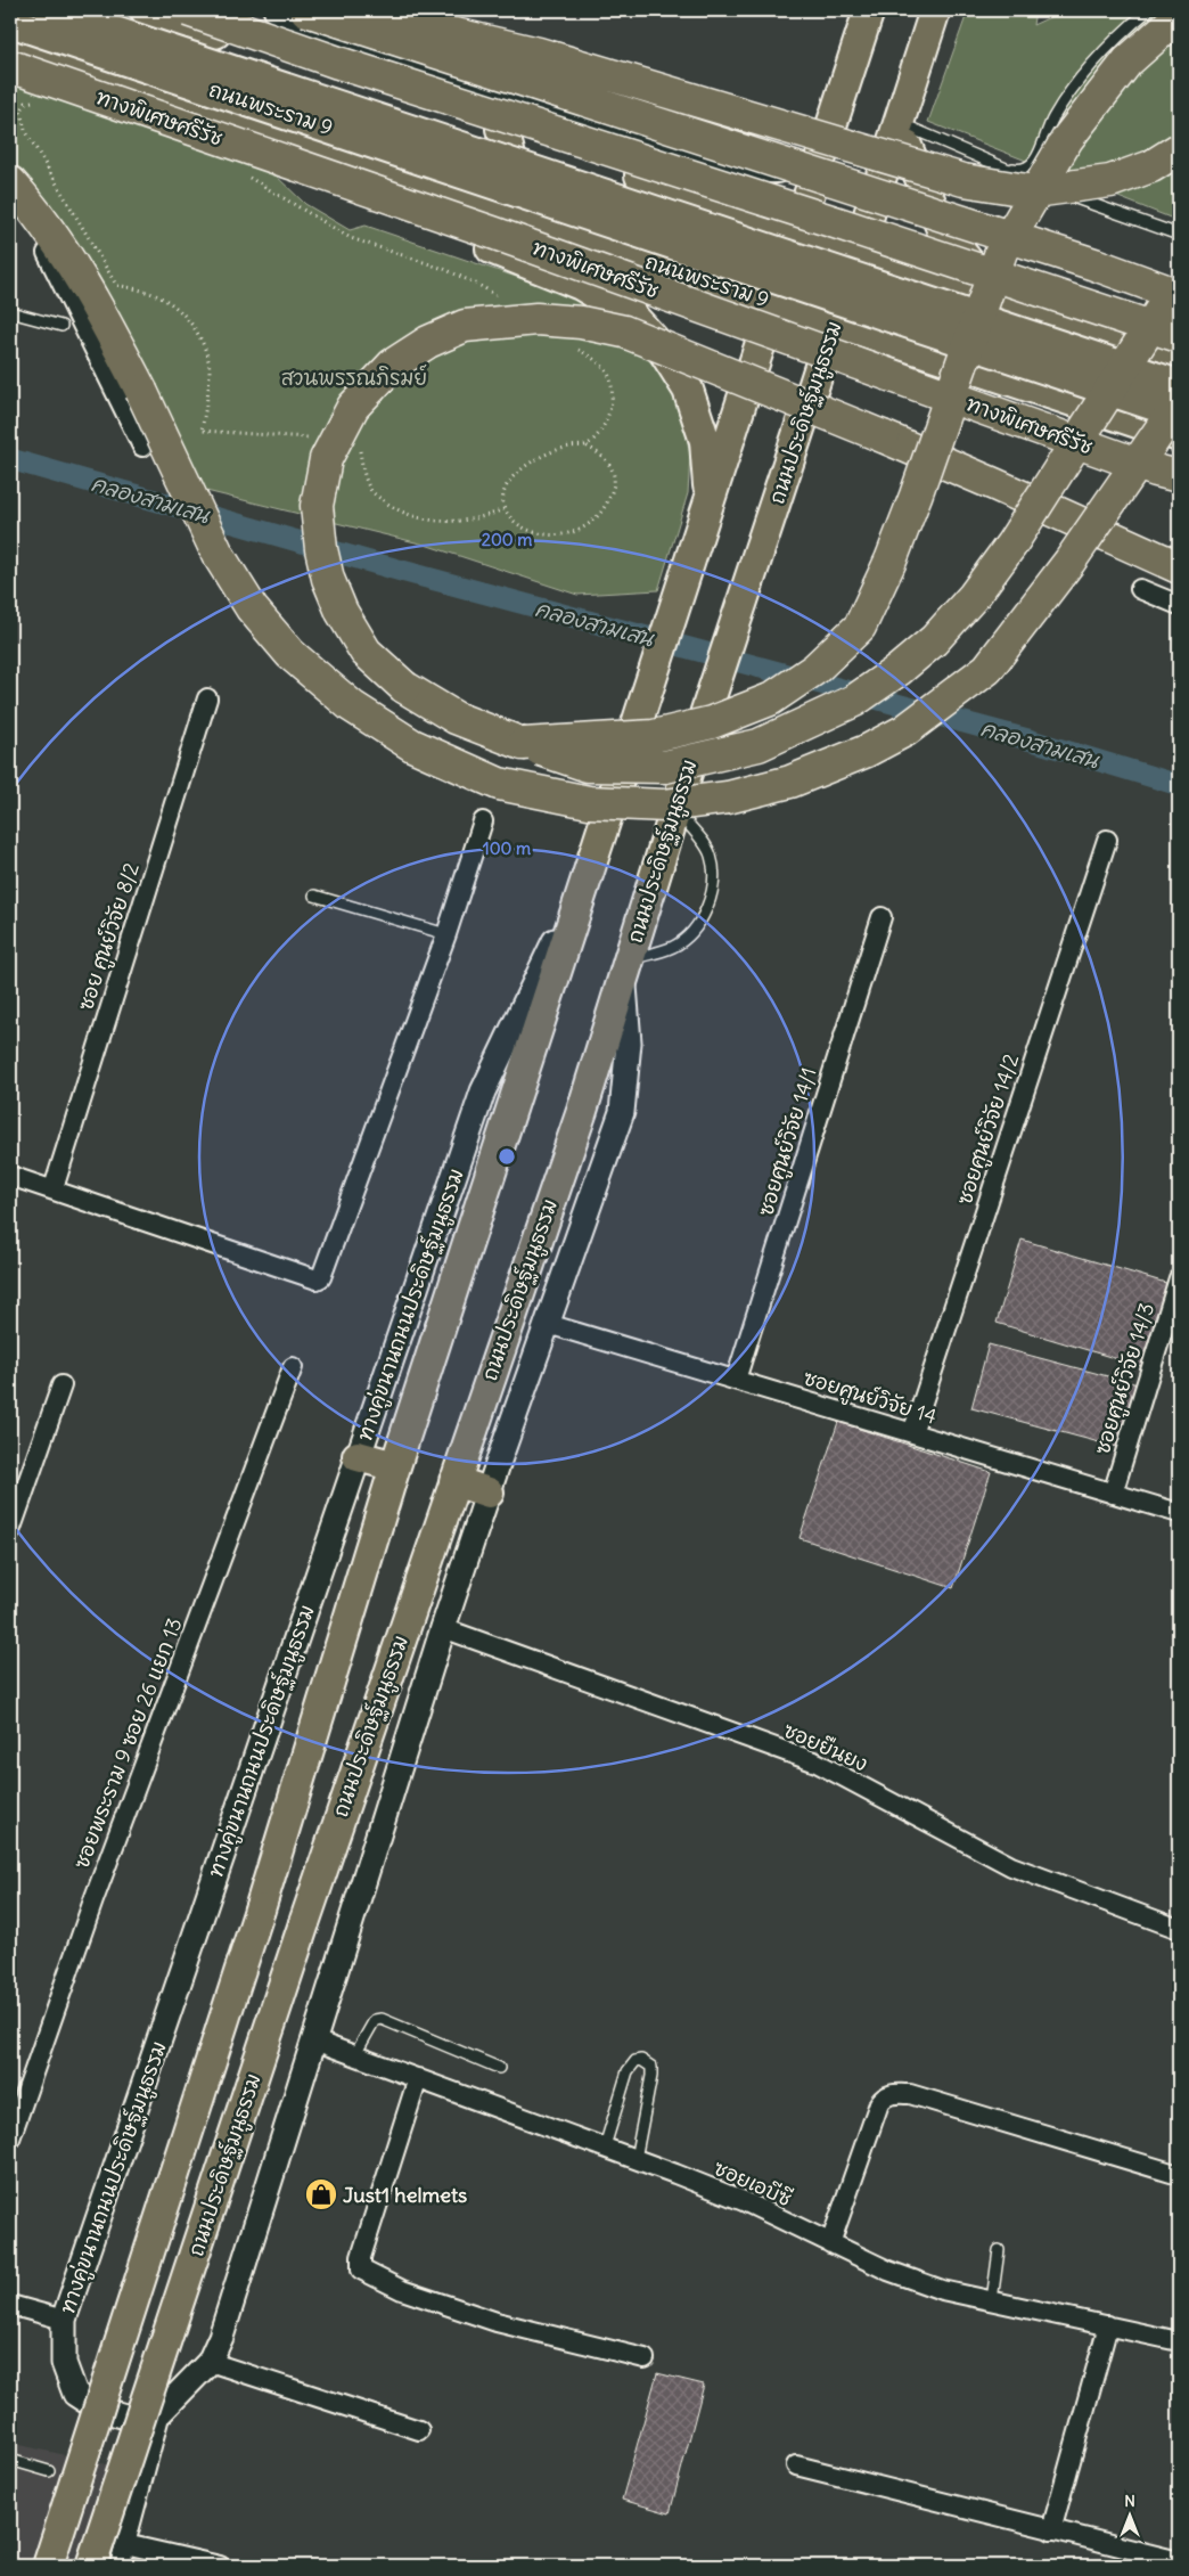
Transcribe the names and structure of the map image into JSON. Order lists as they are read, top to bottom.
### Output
{
  "streets": {
    "highway": ["ทางพิเศษศรีรัช"],
    "main road": ["ถนนพระราม 9", "ถนนประดิษฐ์มนูธรรม"],
    "street": [
      "ซอย ศูนย์วิจัย 8/2",
      "ซอยศูนย์วิจัย 14/2",
      "ซอยศูนย์วิจัย 14/1",
      "ทางคู่ขนานถนนประดิษฐ์มนูธรรม",
      "ซอยศูนย์วิจัย 14/3",
      "ซอยศูนย์วิจัย 14",
      "ซอยพระราม 9 ซอย 26 แยก 13",
      "ซอยยืนยง",
      "ซอยเอบีซี"
    ]
  },
  "crossings": [
    ["ถนนพระราม 9", "ถนนประดิษฐ์มนูธรรม"],
    ["ซอยศูนย์วิจัย 14/2", "ซอยศูนย์วิจัย 14"],
    ["ซอยศูนย์วิจัย 14/1", "ซอยศูนย์วิจัย 14"],
    ["ซอยศูนย์วิจัย 14/3", "ซอยศูนย์วิจัย 14"]
  ],
  "water": ["คลองสามเสน"],
  "parks": ["สวนพรรณภิรมย์"],
  "places": {
    "shop": ["Just1 helmets"]
  },
  "north": "top",
  "rings": ["200 m", "100 m"]
}
